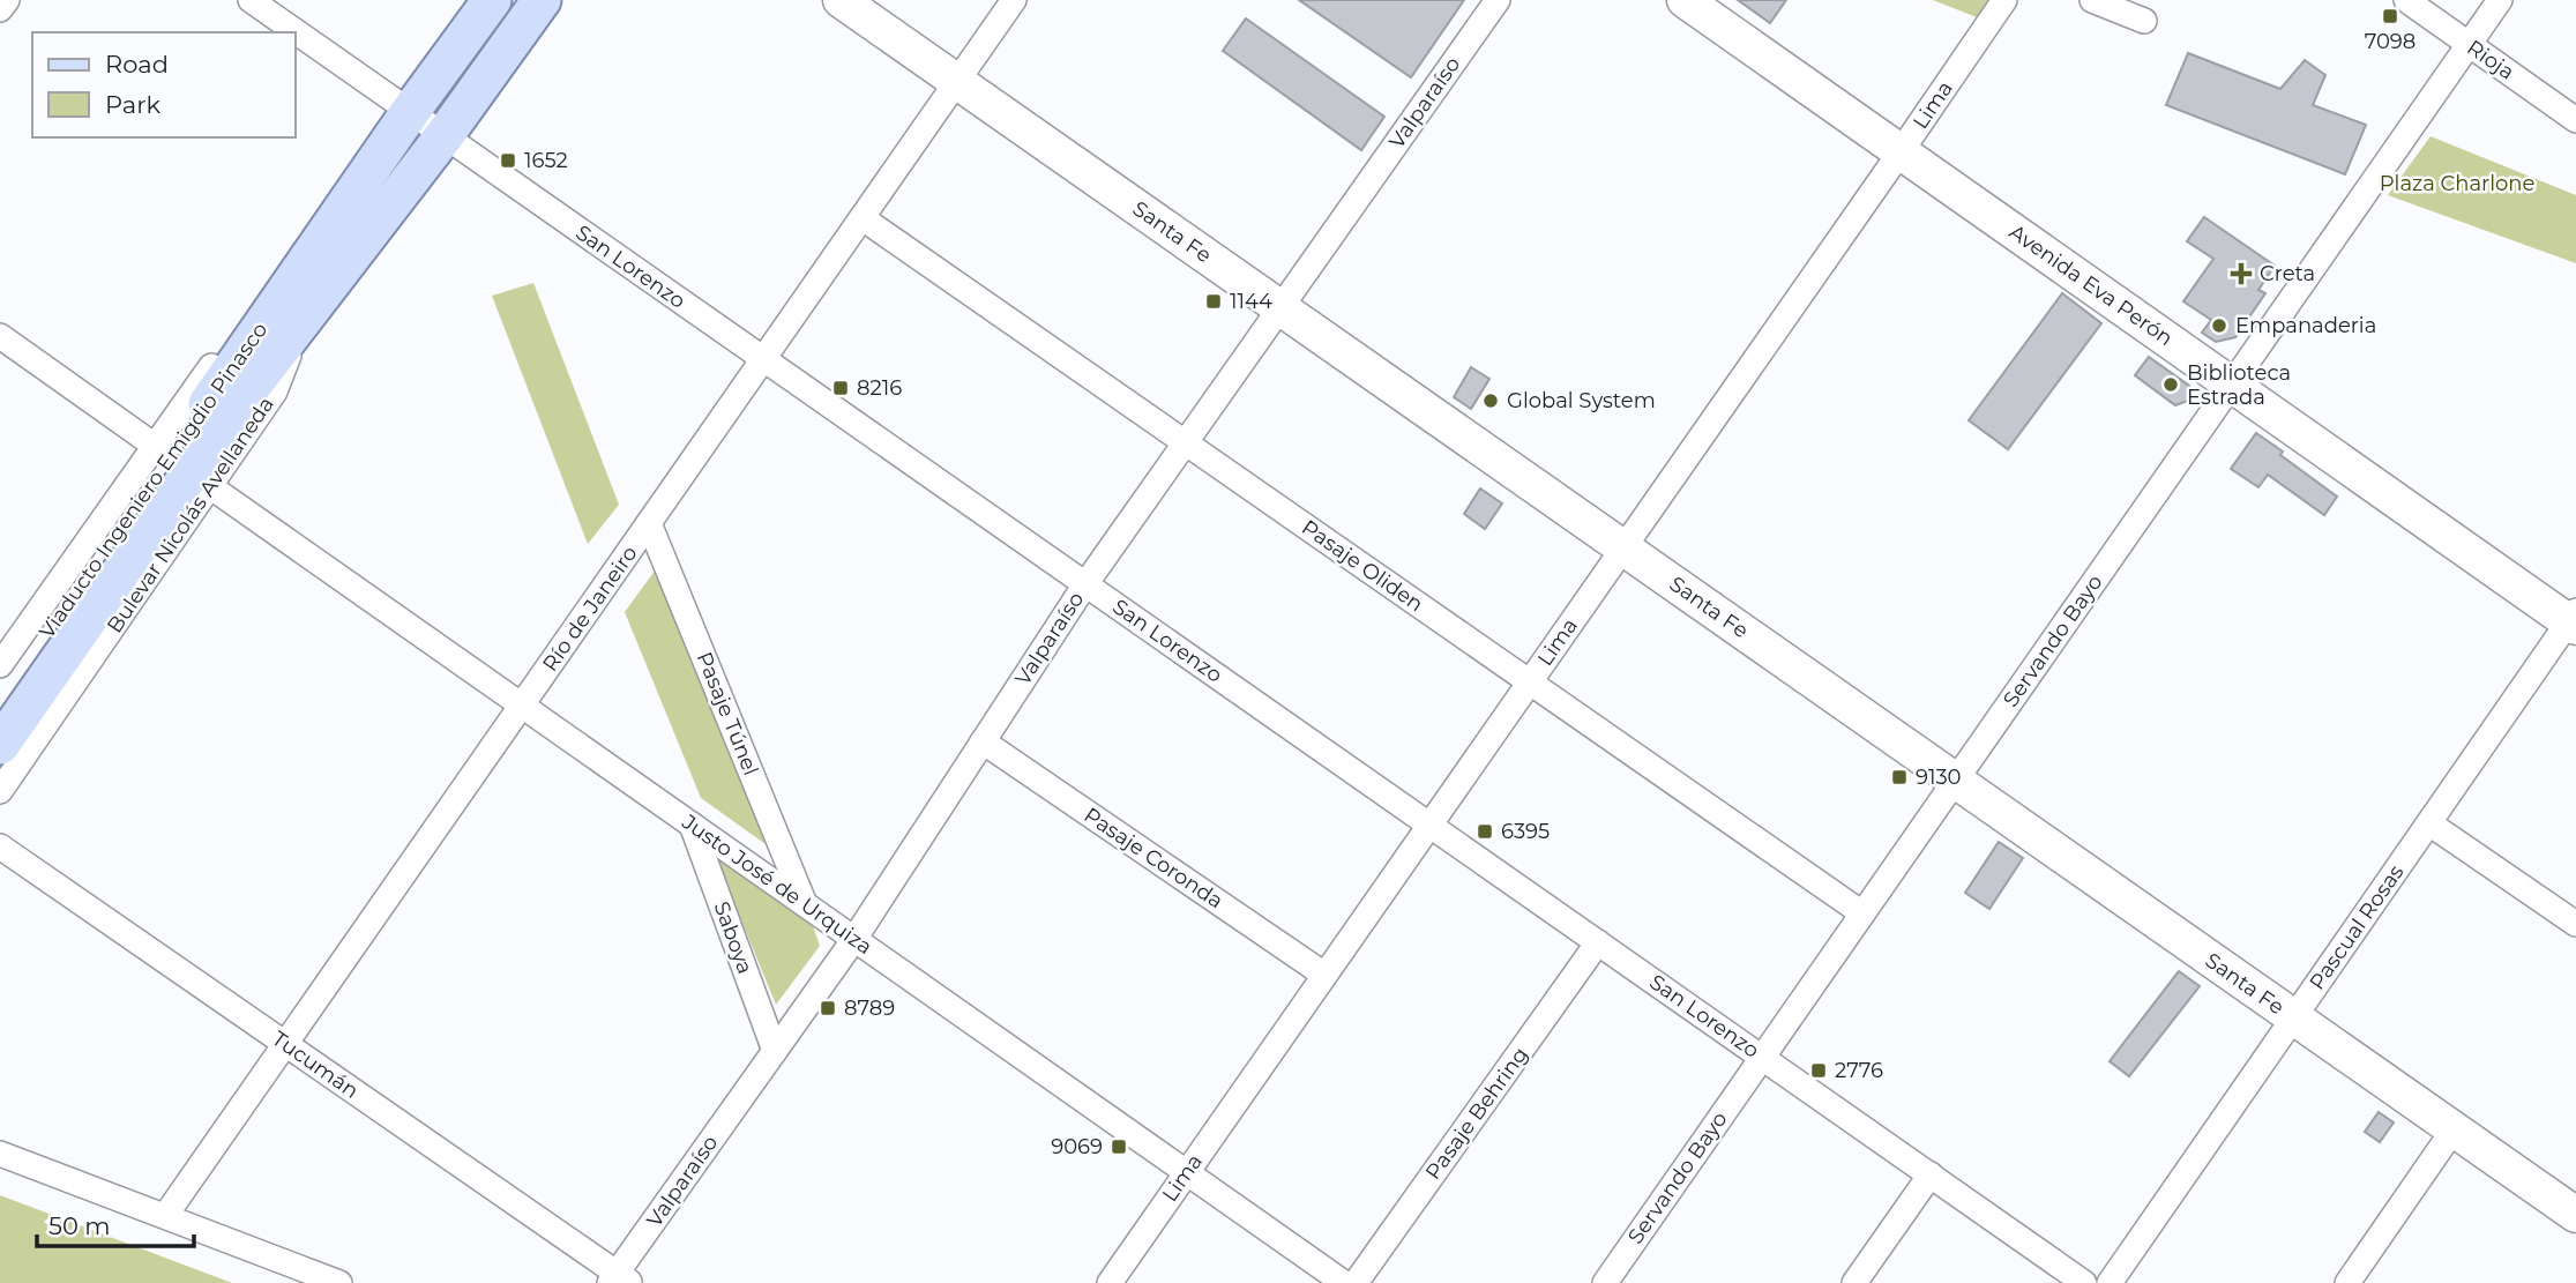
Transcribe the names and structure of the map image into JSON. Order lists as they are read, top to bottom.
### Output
{
  "streets": {
    "main road": [
      "Santa Fe",
      "Avenida Eva Perón",
      "Viaducto Ingeniero Emigdio Pinasco",
      "Bulevar Nicolás Avellaneda"
    ],
    "street": [
      "Rioja",
      "Valparaíso",
      "Lima",
      "San Lorenzo",
      "Pasaje Oliden",
      "Río de Janeiro",
      "Servando Bayo",
      "Pasaje Túnel",
      "Pasaje Coronda",
      "Justo José de Urquiza",
      "Pascual Rosas",
      "Saboya",
      "Tucumán",
      "Pasaje Behring"
    ]
  },
  "crossings": [
    ["Rioja", "Servando Bayo"],
    ["Valparaíso", "Santa Fe"],
    ["Valparaíso", "San Lorenzo"],
    ["Valparaíso", "Pasaje Oliden"],
    ["Valparaíso", "Pasaje Coronda"],
    ["Valparaíso", "Justo José de Urquiza"],
    ["Valparaíso", "Saboya"],
    ["Valparaíso", "Tucumán"],
    ["Lima", "Santa Fe"],
    ["Lima", "San Lorenzo"],
    ["Lima", "Avenida Eva Perón"],
    ["Lima", "Pasaje Oliden"],
    ["Lima", "Pasaje Coronda"],
    ["Lima", "Justo José de Urquiza"],
    ["Santa Fe", "Río de Janeiro"],
    ["Santa Fe", "Servando Bayo"],
    ["Santa Fe", "Pascual Rosas"],
    ["San Lorenzo", "Bulevar Nicolás Avellaneda"],
    ["San Lorenzo", "Río de Janeiro"],
    ["San Lorenzo", "Servando Bayo"],
    ["San Lorenzo", "Pasaje Behring"],
    ["Avenida Eva Perón", "Servando Bayo"],
    ["Avenida Eva Perón", "Pascual Rosas"],
    ["Viaducto Ingeniero Emigdio Pinasco", "Bulevar Nicolás Avellaneda"],
    ["Bulevar Nicolás Avellaneda", "Justo José de Urquiza"],
    ["Pasaje Oliden", "Río de Janeiro"],
    ["Pasaje Oliden", "Servando Bayo"],
    ["Río de Janeiro", "Pasaje Túnel"],
    ["Río de Janeiro", "Justo José de Urquiza"],
    ["Río de Janeiro", "Tucumán"],
    ["Pasaje Túnel", "Justo José de Urquiza"],
    ["Justo José de Urquiza", "Saboya"]
  ],
  "parks": ["Plaza Charlone"],
  "places": {
    "transit": [
      "7098",
      "1652",
      "1144",
      "8216",
      "9130",
      "6395",
      "8789",
      "2776",
      "9069"
    ],
    "health": ["Creta"],
    "other": ["Empanaderia", "Biblioteca Estrada", "Global System"]
  },
  "legend": ["Road", "Park"],
  "scale_bar": "50 m"
}
